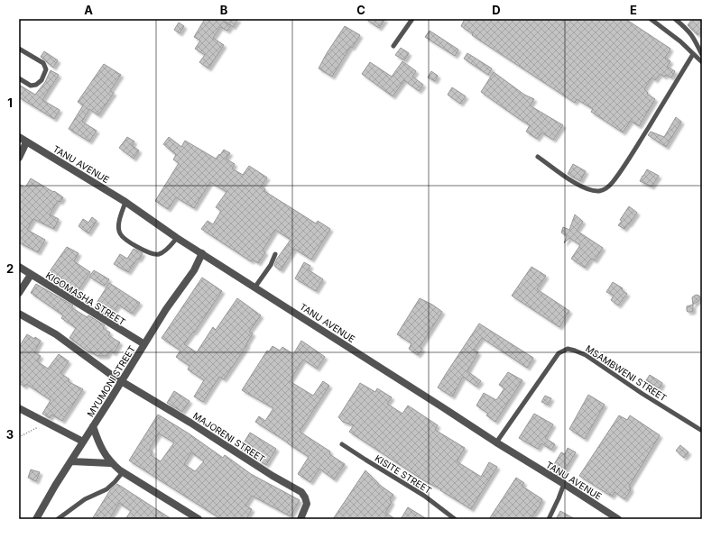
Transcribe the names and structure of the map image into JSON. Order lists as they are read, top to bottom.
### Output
{
  "streets": {
    "street": [
      "TANU AVENUE",
      "KIGOMASHA STREET",
      "MYUMONI STREET",
      "MAJORENI STREET"
    ],
    "lane": ["MSAMBWENI STREET", "KISITE STREET"]
  },
  "crossings": [
    ["TANU AVENUE", "MSAMBWENI STREET"],
    ["TANU AVENUE", "MYUMONI STREET"],
    ["KIGOMASHA STREET", "MYUMONI STREET"],
    ["MYUMONI STREET", "MAJORENI STREET"]
  ],
  "grid": {
    "columns": [
      "A",
      "B",
      "C",
      "D",
      "E"
    ],
    "rows": ["1", "2", "3"]
  }
}
